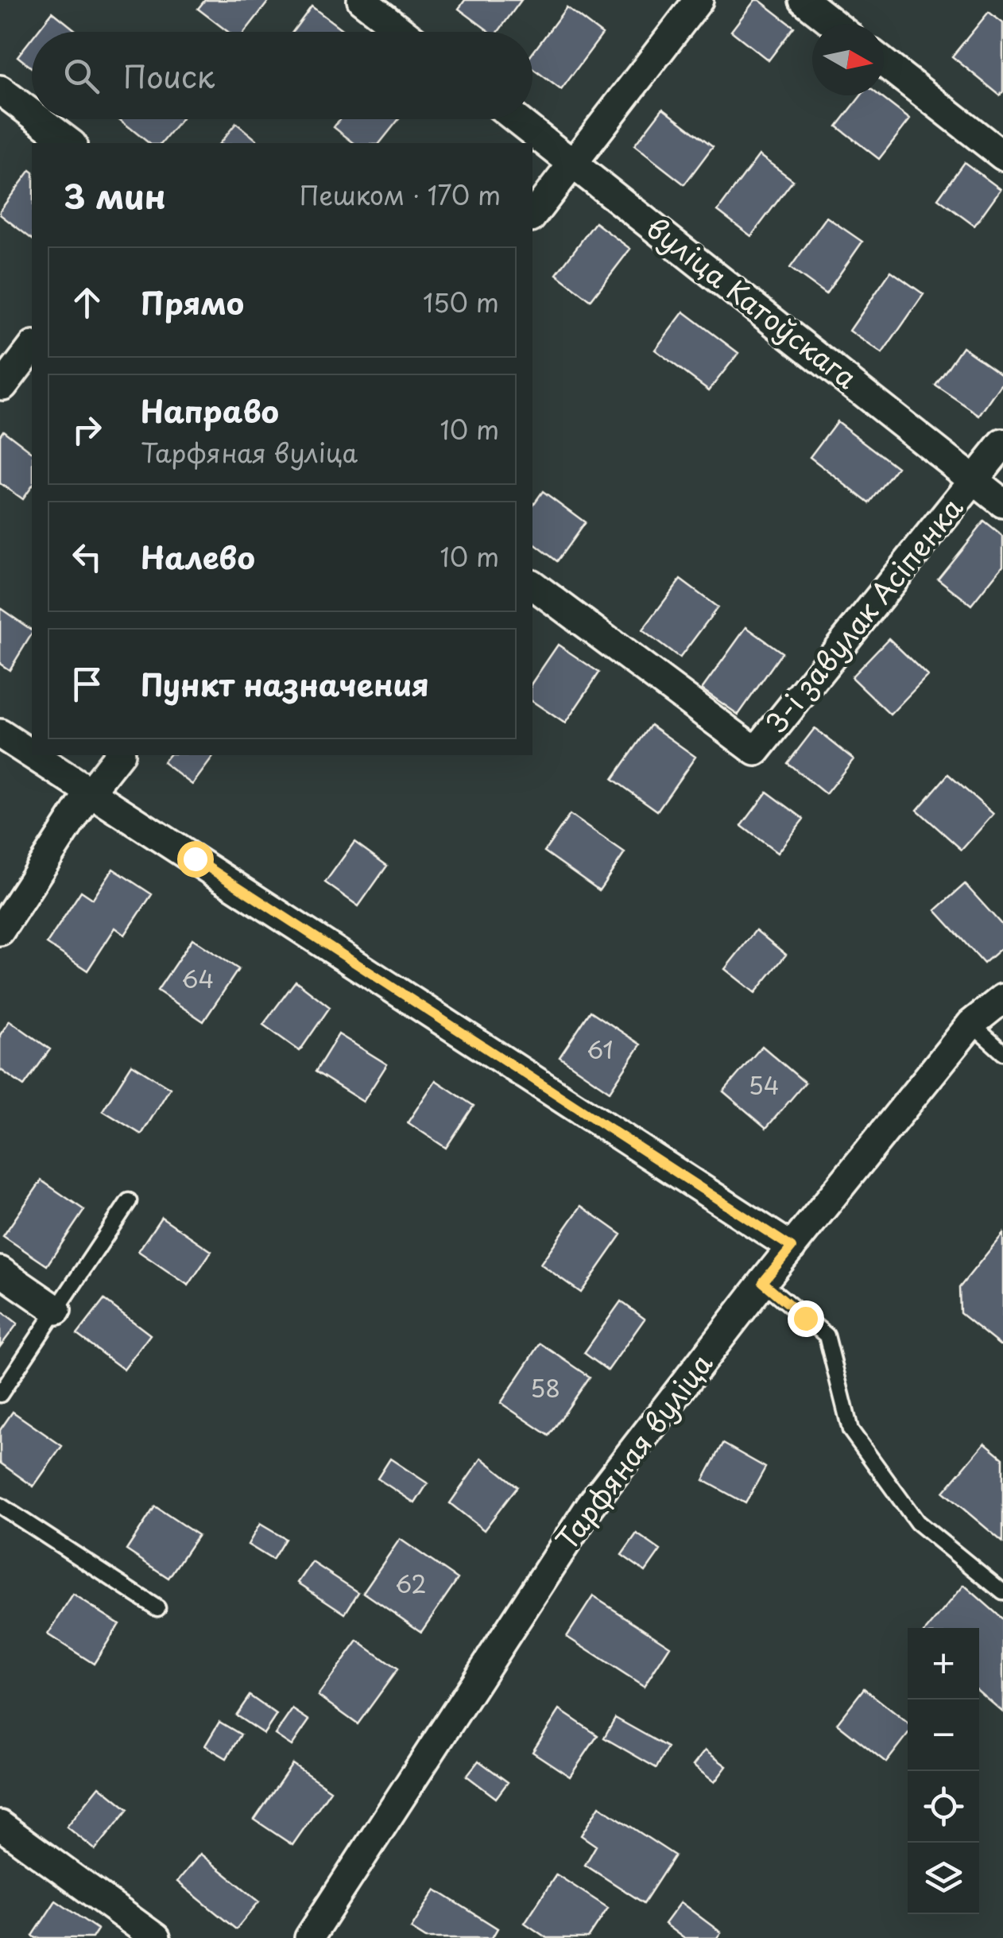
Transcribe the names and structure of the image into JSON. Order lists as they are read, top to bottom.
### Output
{
  "streets": {
    "street": ["вуліца Катоўскага", "3-і завулак Асіпенка", "Тарфяная вуліца"]
  },
  "crossings": [
    ["вуліца Катоўскага", "3-і завулак Асіпенка"]
  ],
  "house_numbers": [
    "64",
    "61",
    "54",
    "58",
    "62"
  ],
  "north": "right",
  "page": {
    "search": "Поиск",
    "heading": ["3 мин", "Пешком · 170 m"],
    "list": [
      ["Прямо", "150 m"],
      ["Направо", "Тарфяная вуліца", "10 m"],
      ["Налево", "10 m"],
      "Пункт назначения"
    ],
    "map_buttons": ["+", "−"]
  }
}
